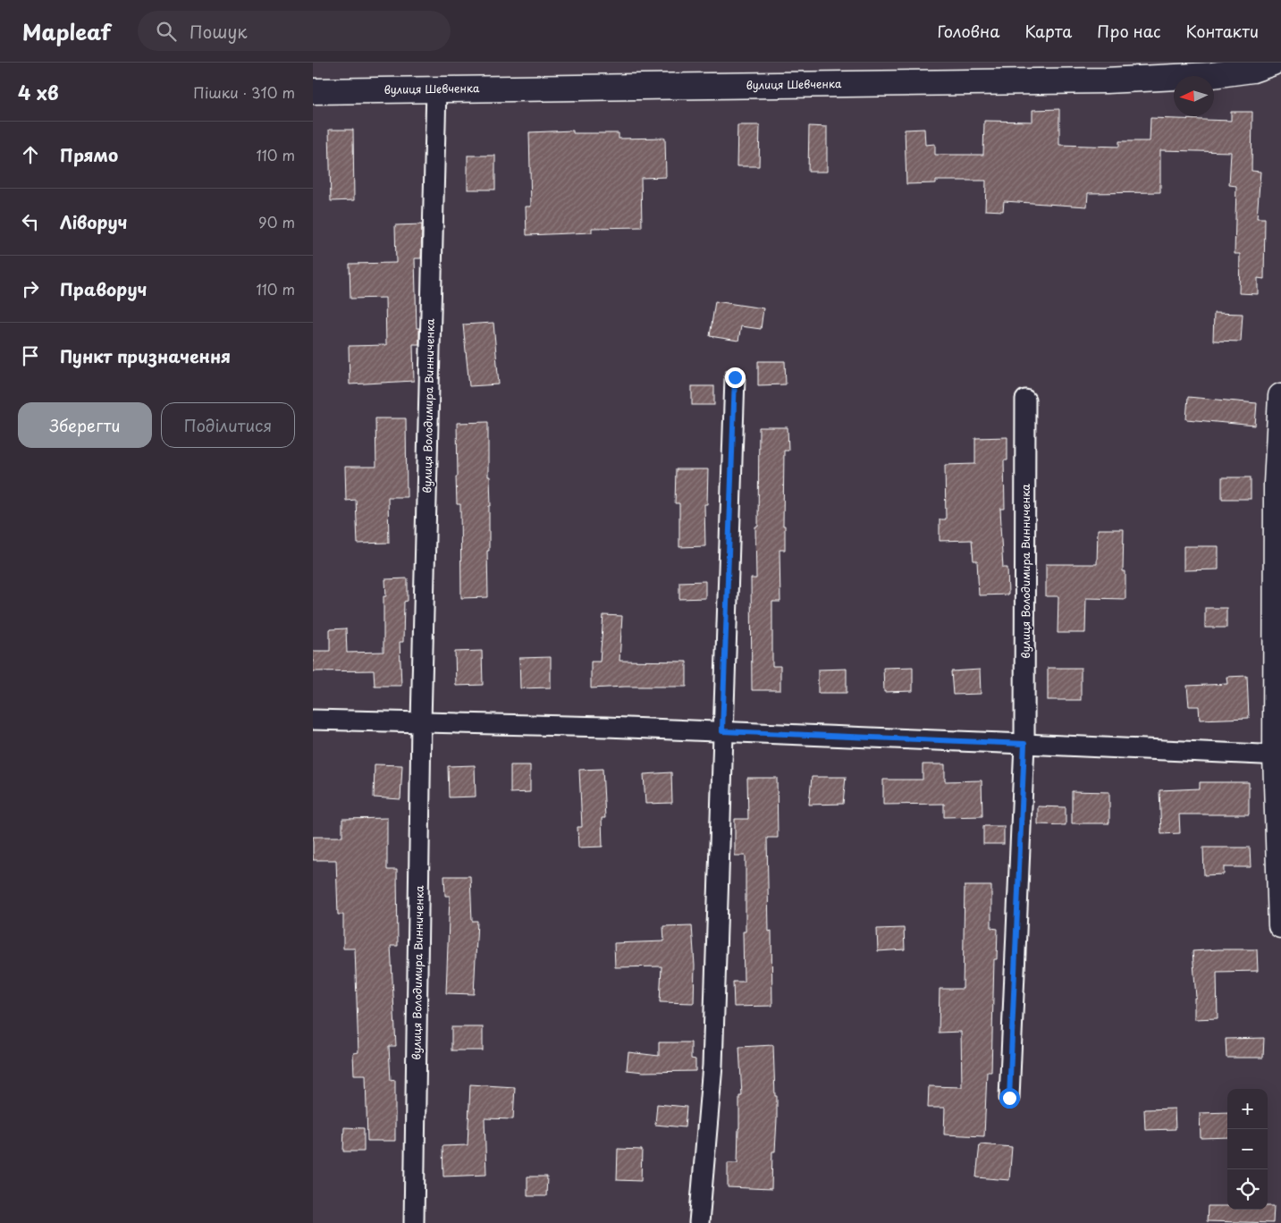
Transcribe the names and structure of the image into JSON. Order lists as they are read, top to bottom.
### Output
{
  "streets": {
    "street": ["вулиця Шевченка", "вулиця Володимира Винниченка"]
  },
  "crossings": [
    ["вулиця Шевченка", "вулиця Володимира Винниченка"]
  ],
  "north": "left",
  "page": {
    "header": "Mapleaf",
    "search": "Пошук",
    "nav": [
      "Головна",
      "Карта",
      "Про нас",
      "Контакти"
    ],
    "heading": ["4 хв", "Пішки · 310 m"],
    "list": [
      ["Прямо", "110 m"],
      ["Ліворуч", "90 m"],
      ["Праворуч", "110 m"],
      "Пункт призначення"
    ],
    "buttons": ["Зберегти", "Поділитися"],
    "map_buttons": ["+", "−"]
  }
}
